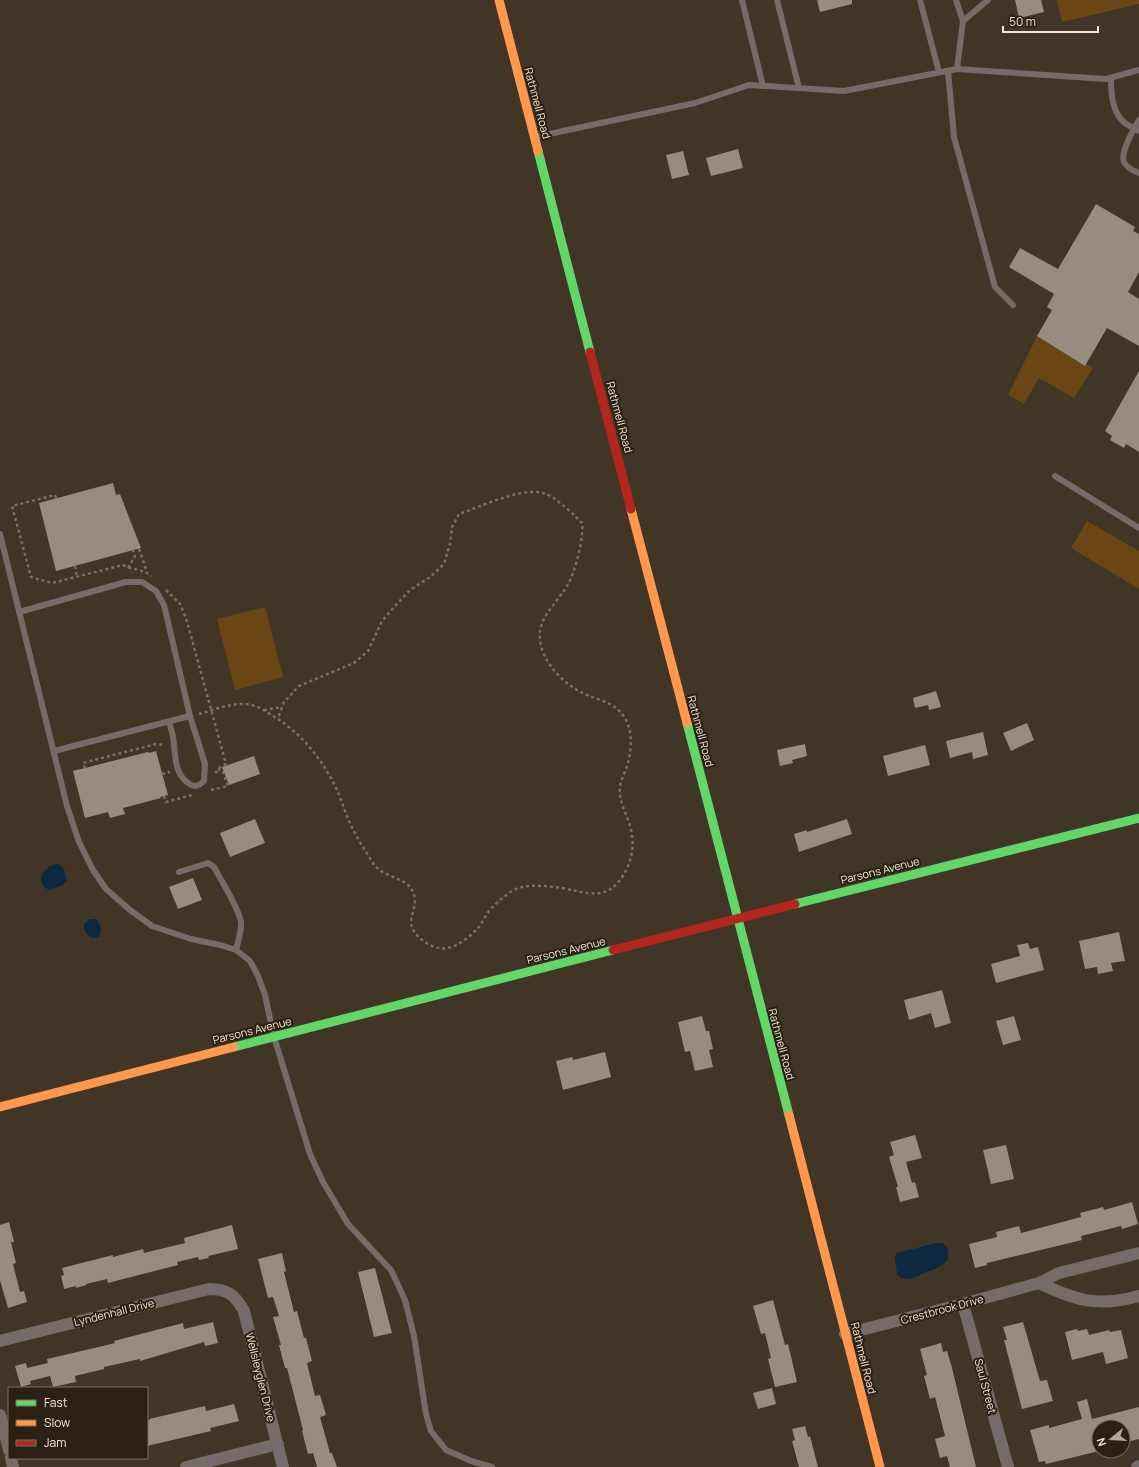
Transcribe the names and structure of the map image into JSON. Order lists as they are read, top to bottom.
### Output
{
  "streets": {
    "street": [
      "Rathmell Road",
      "Parsons Avenue",
      "Crestbrook Drive",
      "Lyndenhall Drive",
      "Wellsleyglen Drive",
      "Saul Street"
    ]
  },
  "crossings": [
    ["Rathmell Road", "Parsons Avenue"],
    ["Rathmell Road", "Crestbrook Drive"],
    ["Crestbrook Drive", "Saul Street"],
    ["Lyndenhall Drive", "Wellsleyglen Drive"]
  ],
  "legend": ["Fast", "Slow", "Jam"],
  "scale_bar": "50 m",
  "north": "left"
}
